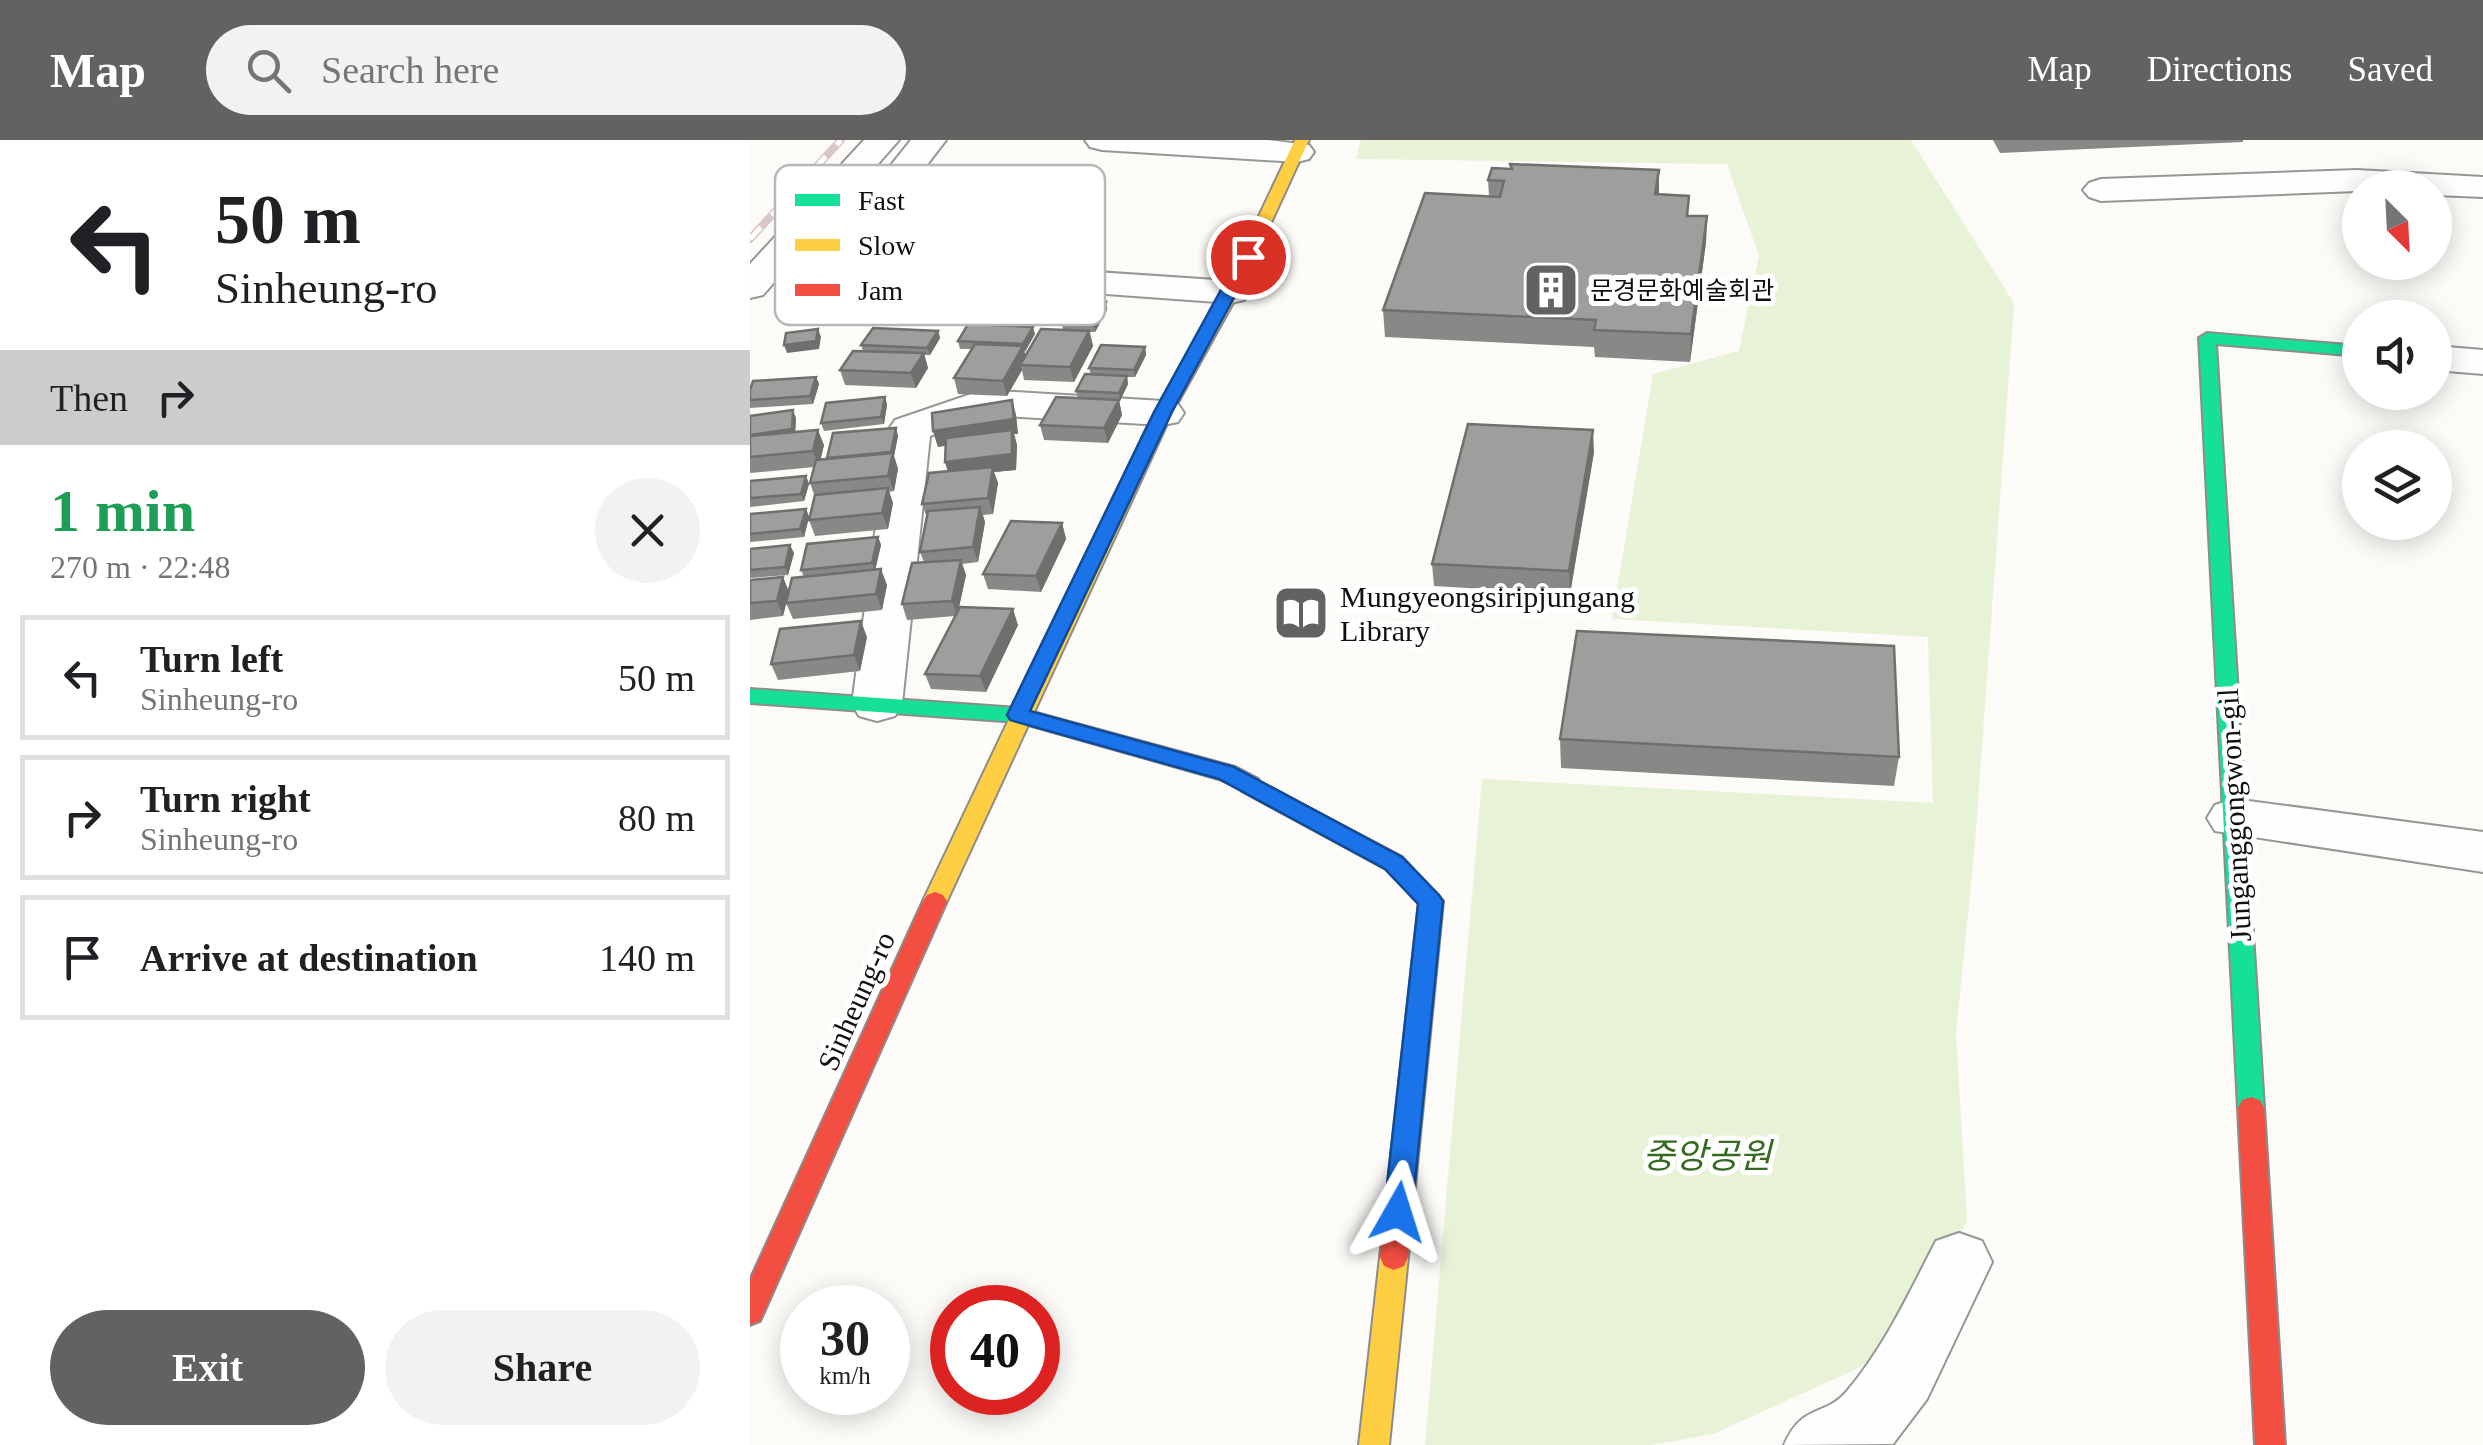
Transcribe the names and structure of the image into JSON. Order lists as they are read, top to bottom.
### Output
{
  "streets": {
    "street": ["Junganggongwon-gil", "Sinheung-ro"]
  },
  "parks": ["중앙공원"],
  "places": {
    "building": ["문경문화예술회관"],
    "library": ["Mungyeongsiripjungang Library"]
  },
  "legend": ["Fast", "Slow", "Jam"],
  "north": "bottom right",
  "page": {
    "header": "Map",
    "search": "Search here",
    "nav": ["Map", "Directions", "Saved"],
    "turn": ["50 m", "Sinheung-ro"],
    "then": "Then",
    "heading": ["1 min", "270 m · 22:48"],
    "list": [
      {
        "name": "Turn left",
        "note": "Sinheung-ro",
        "value": "50 m"
      },
      {
        "name": "Turn right",
        "note": "Sinheung-ro",
        "value": "80 m"
      },
      {
        "name": "Arrive at destination",
        "value": "140 m"
      }
    ],
    "speed": "30 km/h",
    "limit": "40",
    "buttons": ["Exit", "Share"]
  }
}
